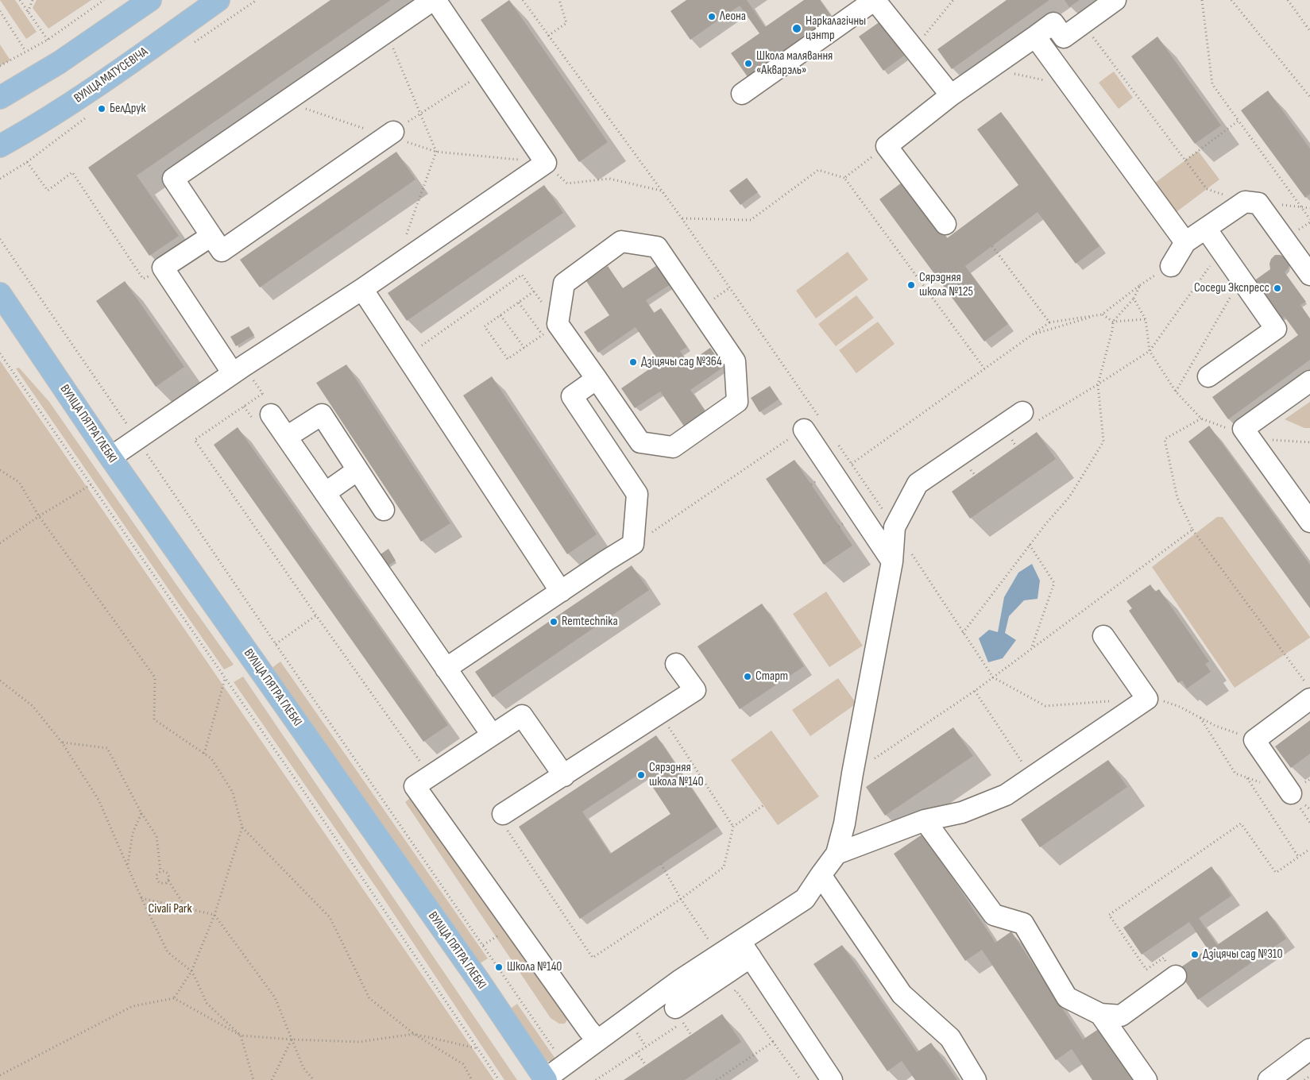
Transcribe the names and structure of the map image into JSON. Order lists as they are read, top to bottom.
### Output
{
  "streets": {
    "main road": ["ВУЛІЦА МАТУСЕВІЧА", "ВУЛІЦА ПЯТРА ГЛЕБКІ"]
  },
  "parks": ["Civali Park"],
  "places": [
    "Леона",
    "Наркалагічны цэнтр",
    "Школа малявання «Акварэль»",
    "БелДрук",
    "Сярэдняя школа №125",
    "Соседи Экспресс",
    "Дзіцячы сад №364",
    "Remtechnika",
    "Старт",
    "Сярэдняя школа №140",
    "Дзіцячы сад №310",
    "Школа №140"
  ]
}
